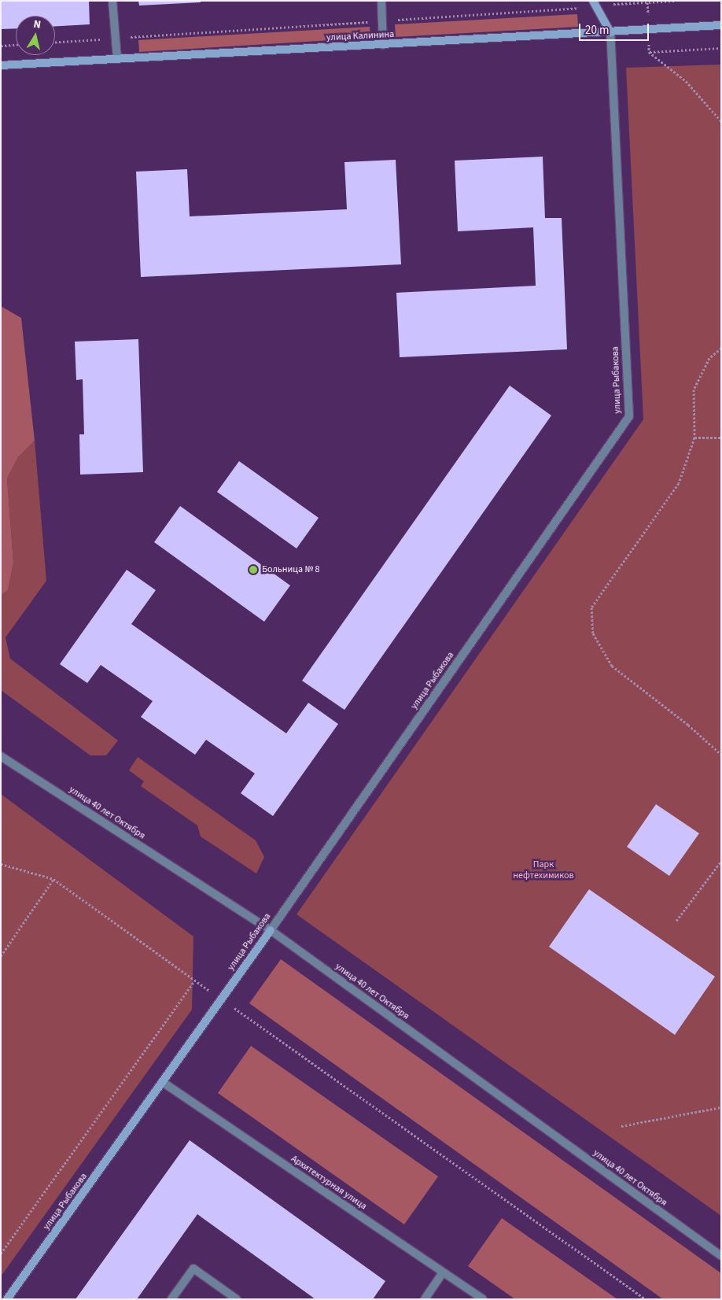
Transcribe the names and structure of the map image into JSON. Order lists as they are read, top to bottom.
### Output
{
  "streets": {
    "street": [
      "улица Калинина",
      "улица Рыбакова",
      "улица 40 лет Октября",
      "Архитектурная улица"
    ]
  },
  "crossings": [
    ["улица Калинина", "улица Рыбакова"],
    ["улица Рыбакова", "улица 40 лет Октября"],
    ["улица Рыбакова", "Архитектурная улица"]
  ],
  "parks": ["Парк нефтехимиков"],
  "places": ["Больница № 8"],
  "scale_bar": "20 m",
  "north": "top"
}
